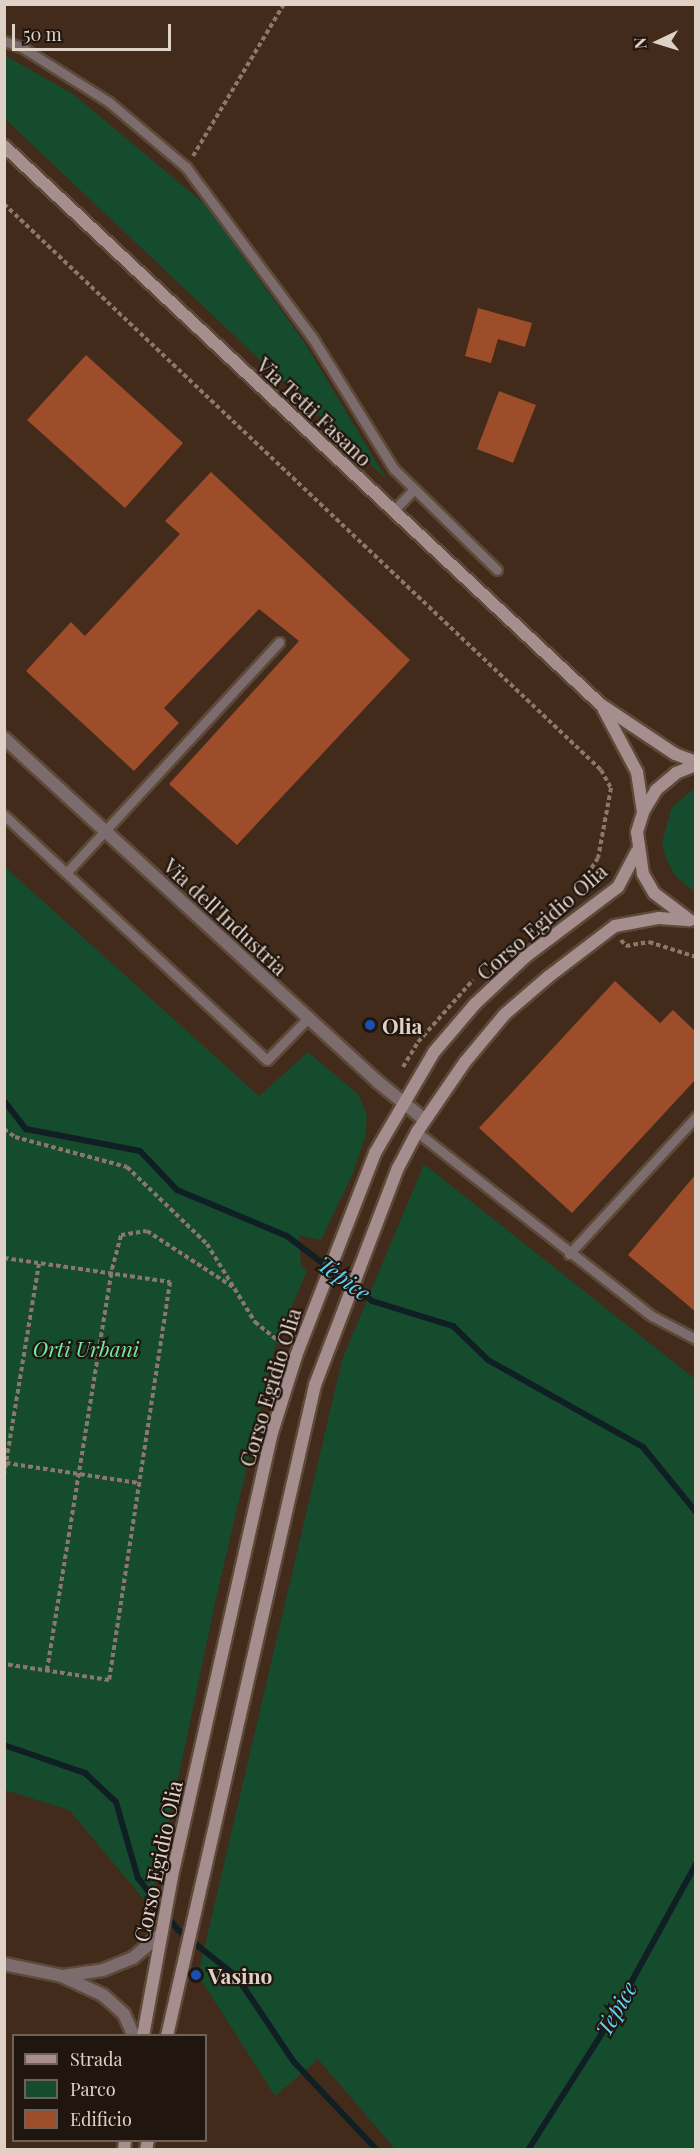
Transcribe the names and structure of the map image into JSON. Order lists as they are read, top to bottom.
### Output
{
  "streets": {
    "street": ["Via Tetti Fasano", "Via dell'Industria", "Corso Egidio Olia"]
  },
  "crossings": [
    ["Via dell'Industria", "Corso Egidio Olia"]
  ],
  "water": ["Tepice"],
  "parks": ["Orti Urbani"],
  "places": ["Olia", "Vasino"],
  "legend": ["Strada", "Parco", "Edificio"],
  "scale_bar": "50 m",
  "north": "left"
}
